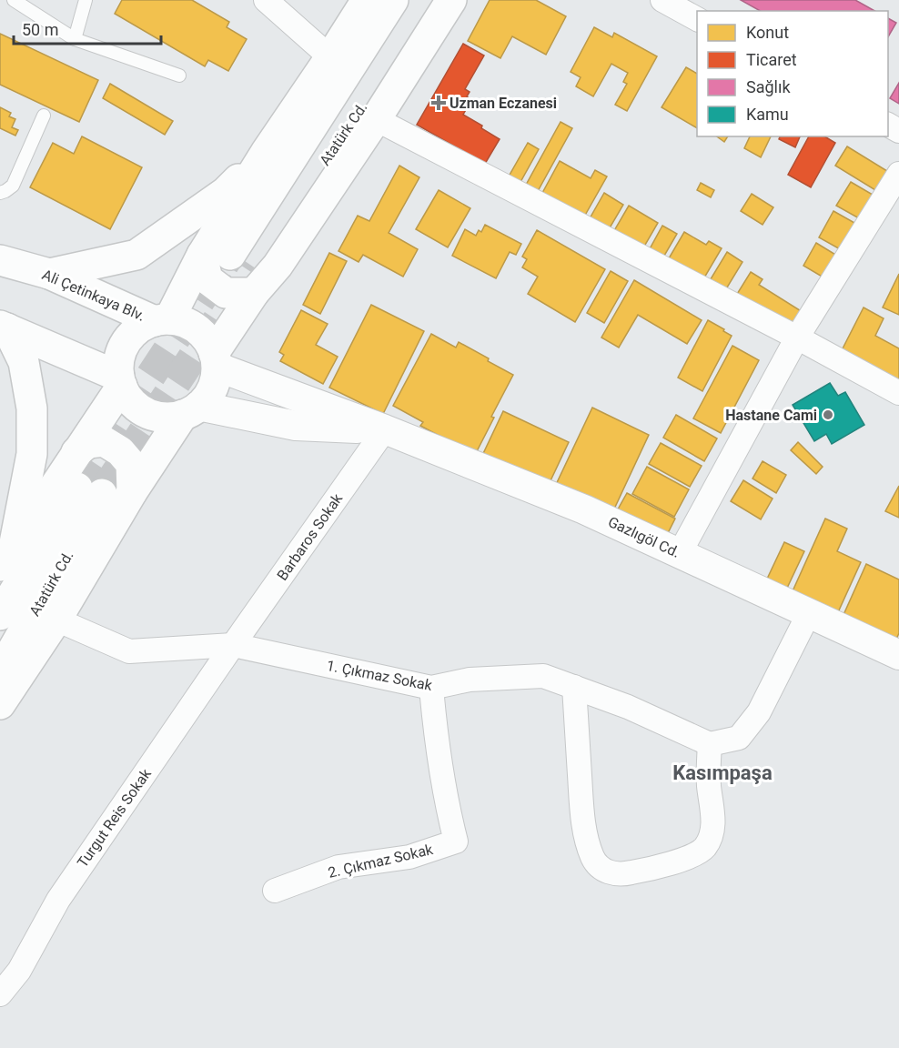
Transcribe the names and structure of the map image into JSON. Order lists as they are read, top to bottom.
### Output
{
  "streets": {
    "main road": ["Atatürk Cd.", "Ali Çetinkaya Blv."],
    "street": [
      "Barbaros Sokak",
      "Gazlıgöl Cd.",
      "1. Çıkmaz Sokak",
      "Turgut Reis Sokak",
      "2. Çıkmaz Sokak"
    ]
  },
  "crossings": [
    ["Ali Çetinkaya Blv.", "Gazlıgöl Cd."],
    ["Barbaros Sokak", "Gazlıgöl Cd."],
    ["Barbaros Sokak", "1. Çıkmaz Sokak"],
    ["Barbaros Sokak", "Turgut Reis Sokak"],
    ["1. Çıkmaz Sokak", "Turgut Reis Sokak"],
    ["1. Çıkmaz Sokak", "2. Çıkmaz Sokak"]
  ],
  "districts": ["Kasımpaşa"],
  "places": {
    "health": ["Uzman Eczanesi"],
    "other": ["Hastane Cami"]
  },
  "legend": [
    "Konut",
    "Ticaret",
    "Sağlık",
    "Kamu"
  ],
  "scale_bar": "50 m"
}
